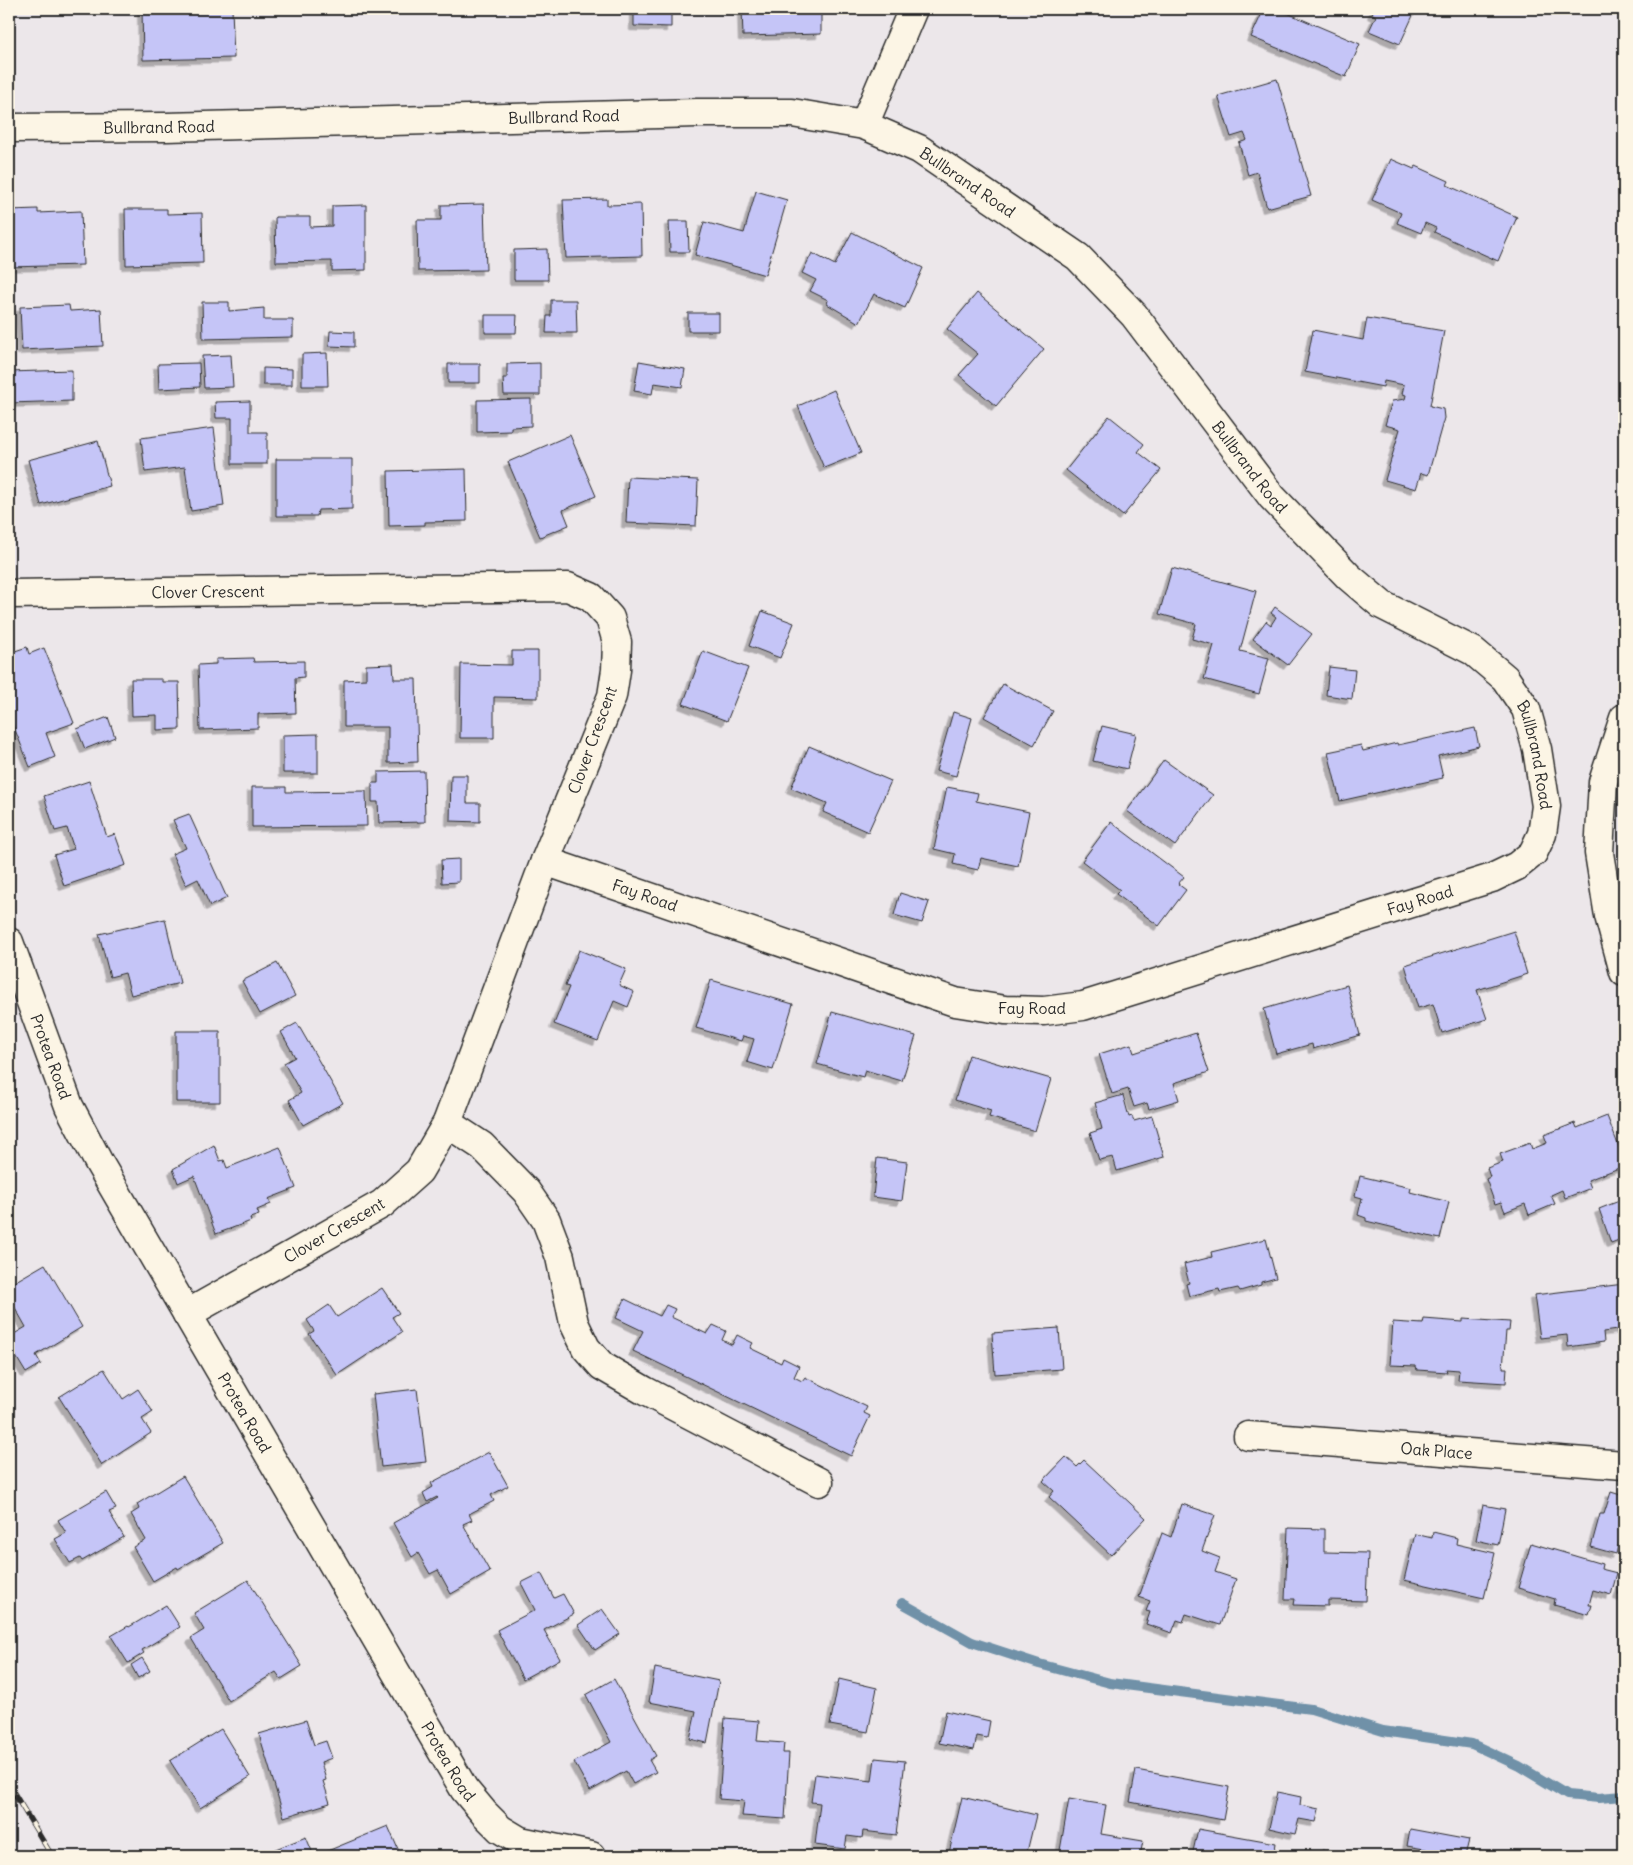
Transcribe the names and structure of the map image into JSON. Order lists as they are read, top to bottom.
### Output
{
  "streets": {
    "street": [
      "Bullbrand Road",
      "Clover Crescent",
      "Fay Road",
      "Protea Road",
      "Oak Place"
    ]
  },
  "crossings": [
    ["Bullbrand Road", "Fay Road"],
    ["Clover Crescent", "Fay Road"],
    ["Clover Crescent", "Protea Road"]
  ]
}
